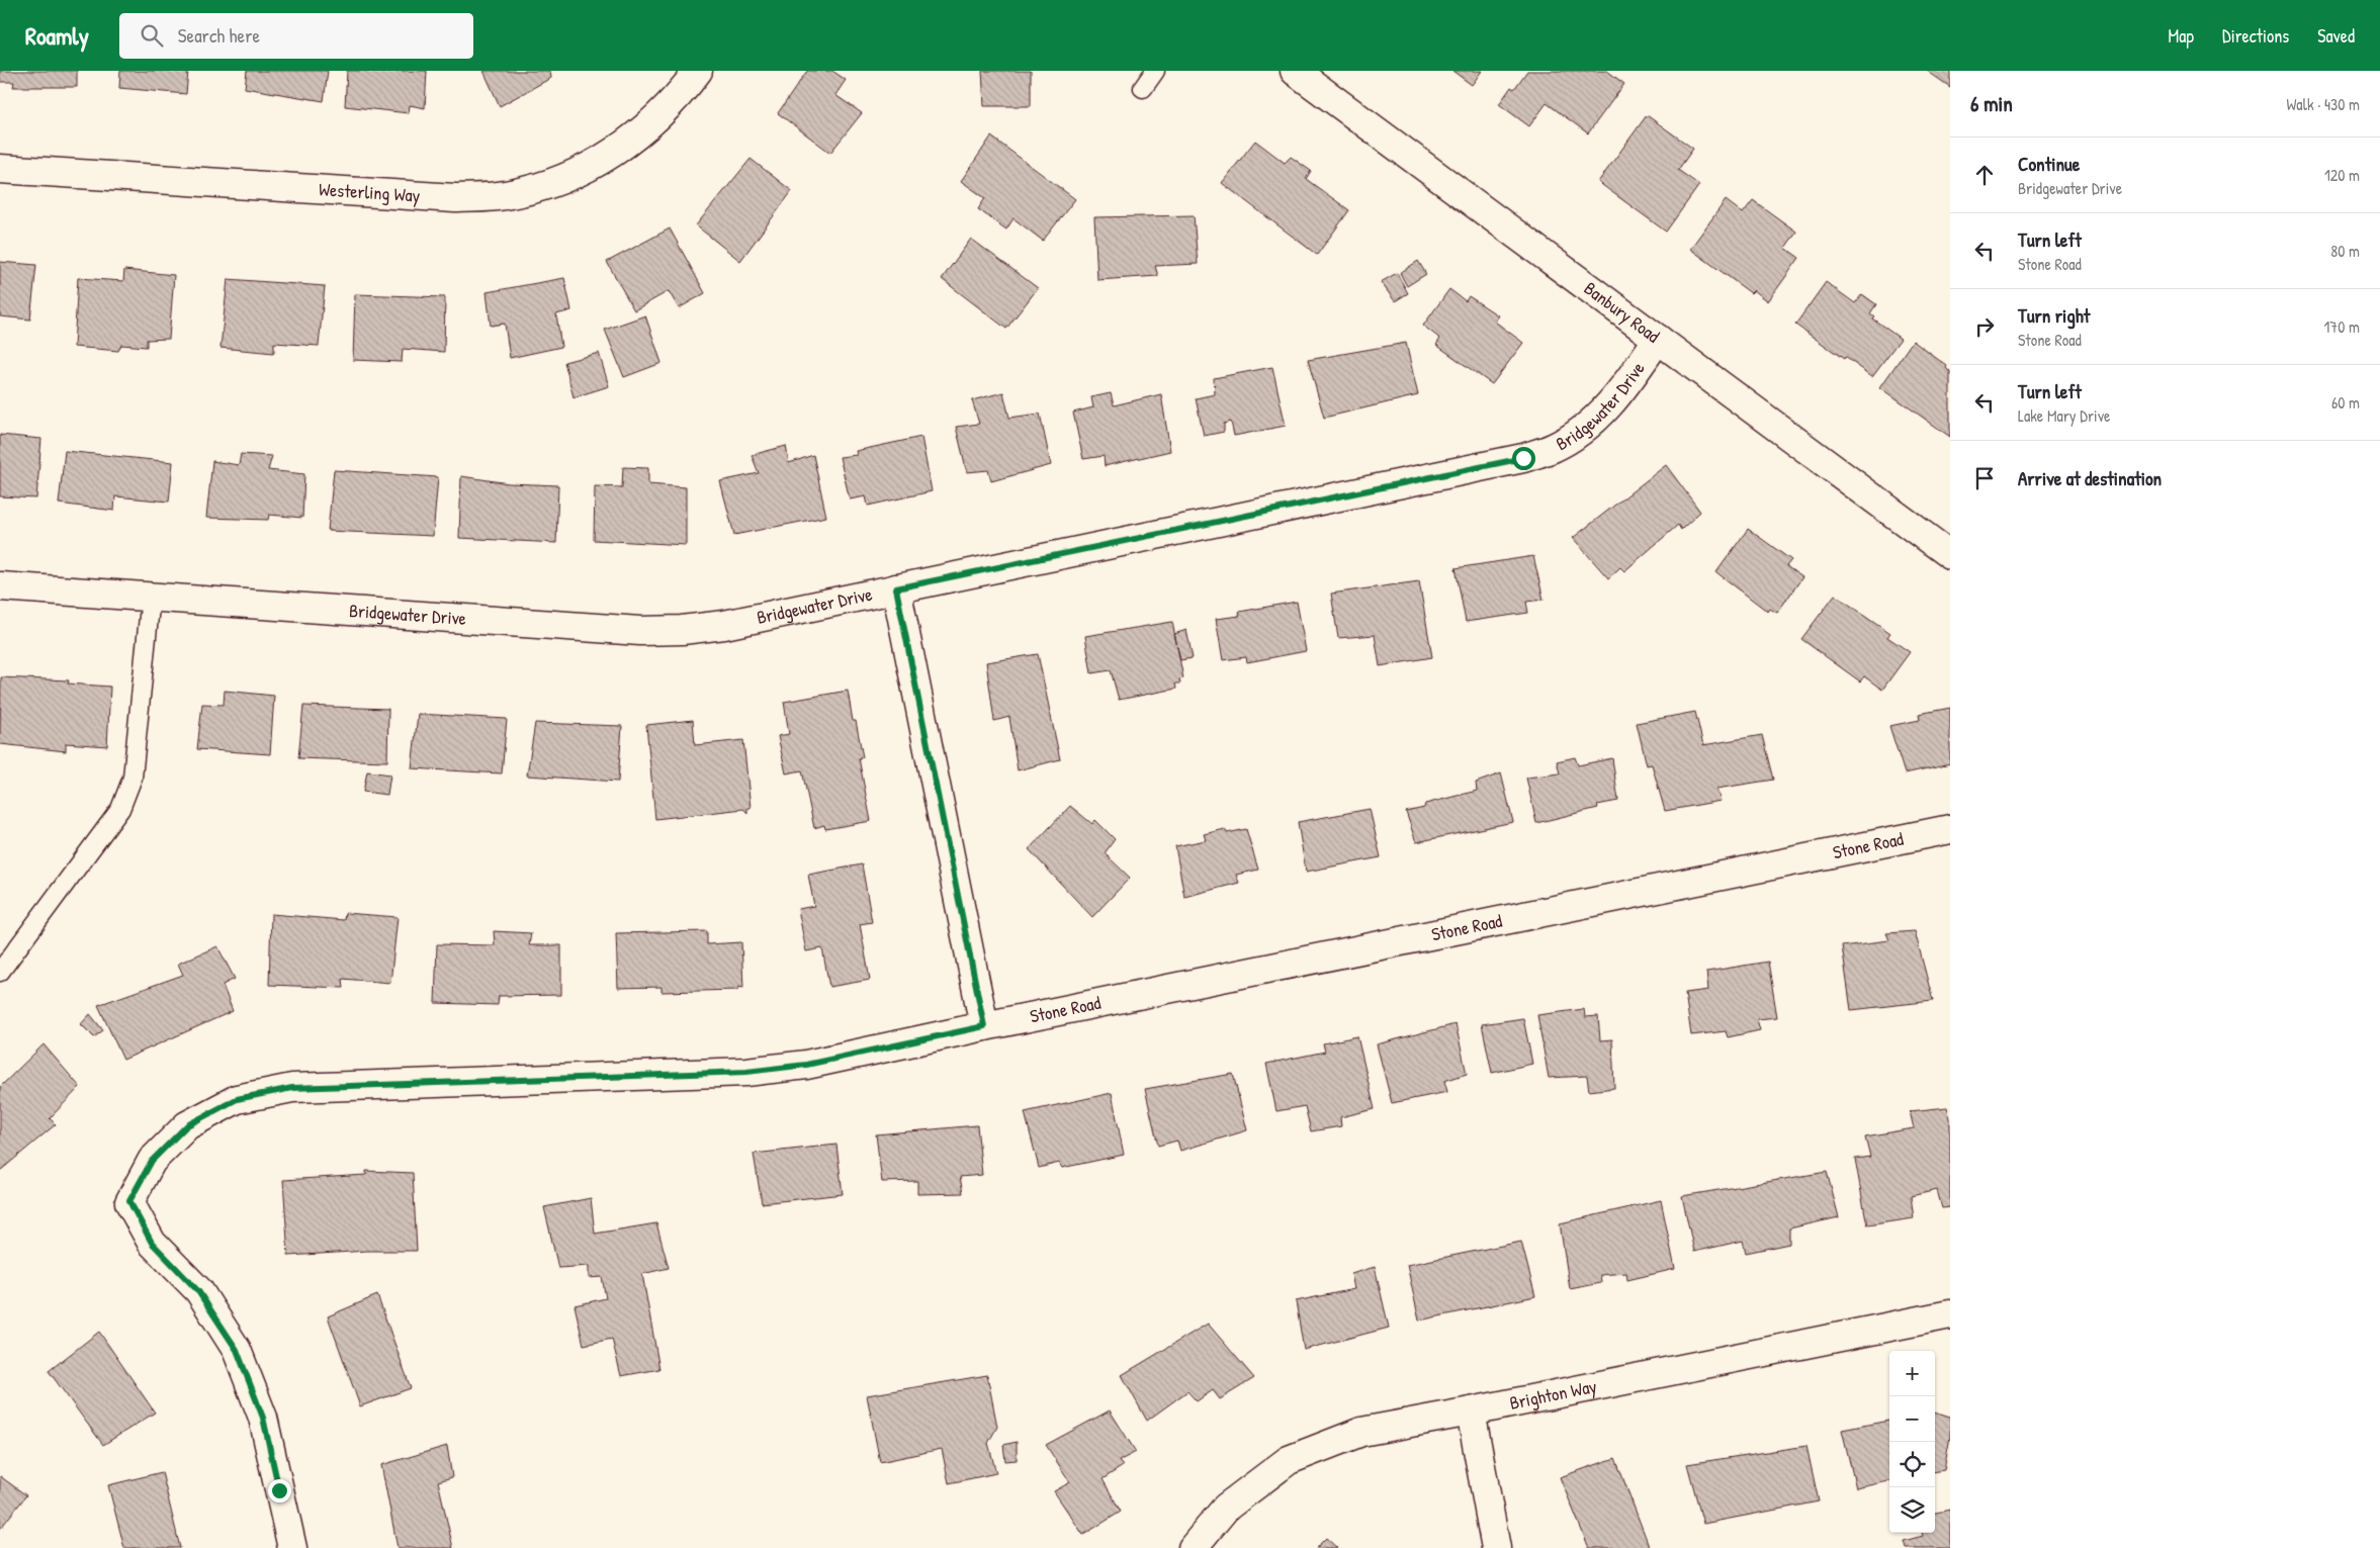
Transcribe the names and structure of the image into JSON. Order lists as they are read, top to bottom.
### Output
{
  "streets": {
    "street": [
      "Westerling Way",
      "Banbury Road",
      "Bridgewater Drive",
      "Stone Road",
      "Brighton Way"
    ]
  },
  "crossings": [
    ["Banbury Road", "Bridgewater Drive"]
  ],
  "page": {
    "header": "Roamly",
    "search": "Search here",
    "nav": ["Map", "Directions", "Saved"],
    "heading": ["6 min", "Walk · 430 m"],
    "list": [
      ["Continue", "Bridgewater Drive", "120 m"],
      ["Turn left", "Stone Road", "80 m"],
      ["Turn right", "Stone Road", "170 m"],
      ["Turn left", "Lake Mary Drive", "60 m"],
      "Arrive at destination"
    ],
    "map_buttons": ["+", "−"]
  }
}
